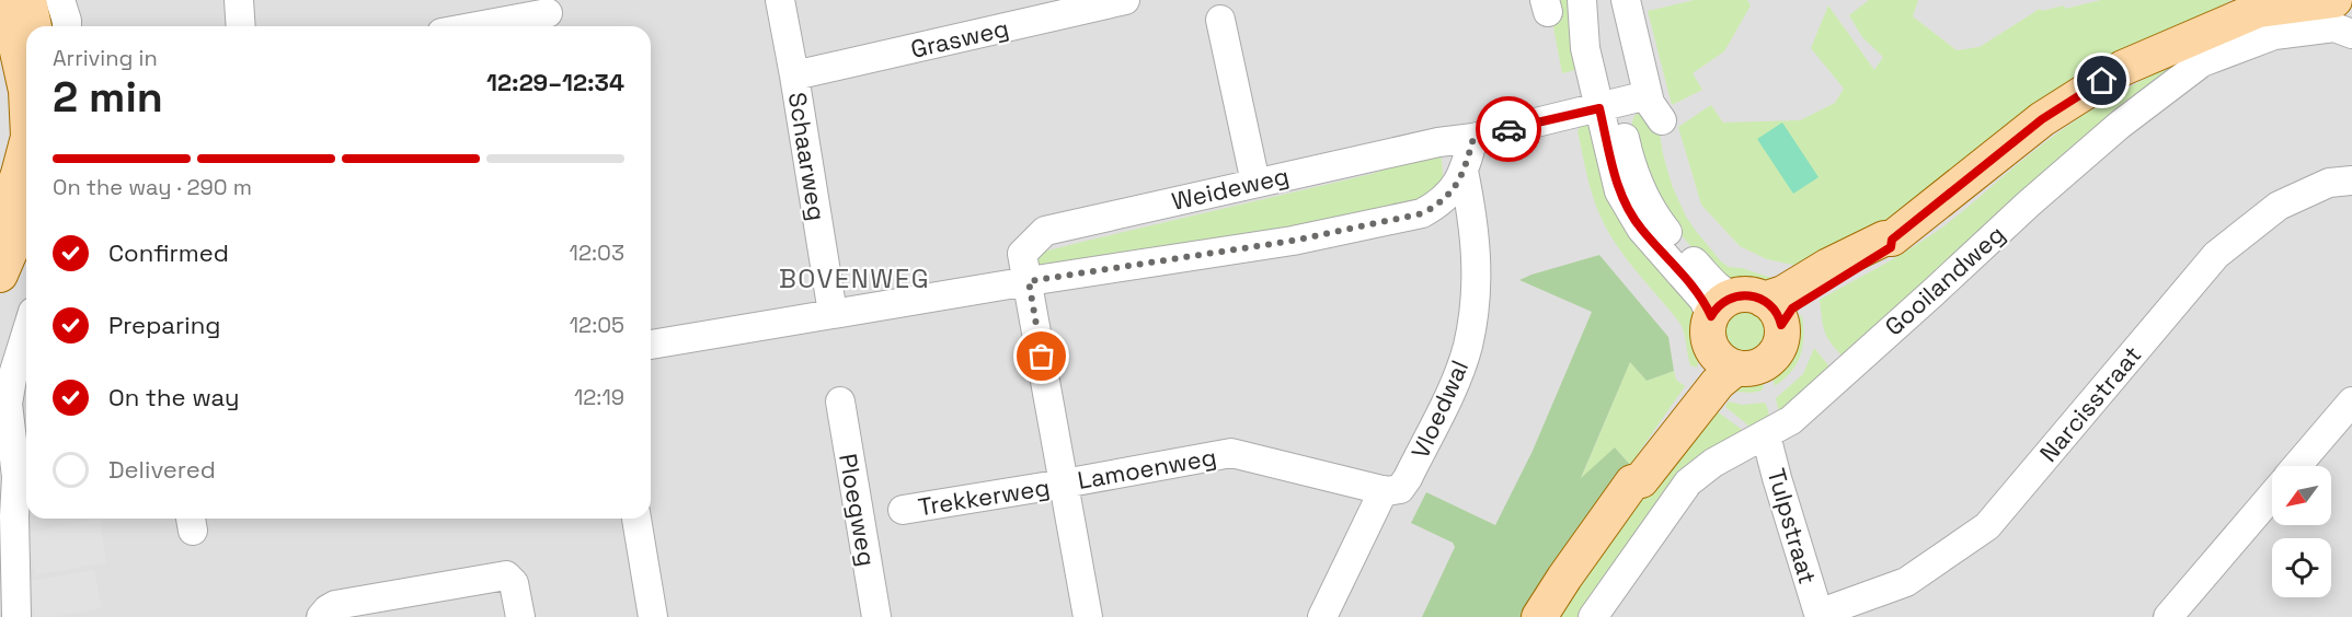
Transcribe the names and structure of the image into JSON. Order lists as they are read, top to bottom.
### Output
{
  "streets": {
    "street": [
      "Grasweg",
      "Schaarweg",
      "Weideweg",
      "Gooilandweg",
      "Narcisstraat",
      "Vloedwal",
      "Lamoenweg",
      "Trekkerweg",
      "Ploegweg",
      "Tulpstraat"
    ]
  },
  "crossings": [
    ["Grasweg", "Schaarweg"],
    ["Weideweg", "Trekkerweg"],
    ["Gooilandweg", "Tulpstraat"],
    ["Narcisstraat", "Tulpstraat"],
    ["Vloedwal", "Lamoenweg"],
    ["Lamoenweg", "Trekkerweg"]
  ],
  "districts": ["BOVENWEG"],
  "north": "bottom left",
  "page": {
    "heading": ["2 min", "Arriving in", "12:29–12:34"],
    "bar": "On the way · 290 m",
    "list": [
      ["Confirmed", "12:03"],
      ["Preparing", "12:05"],
      ["On the way", "12:19"],
      "Delivered"
    ]
  }
}
